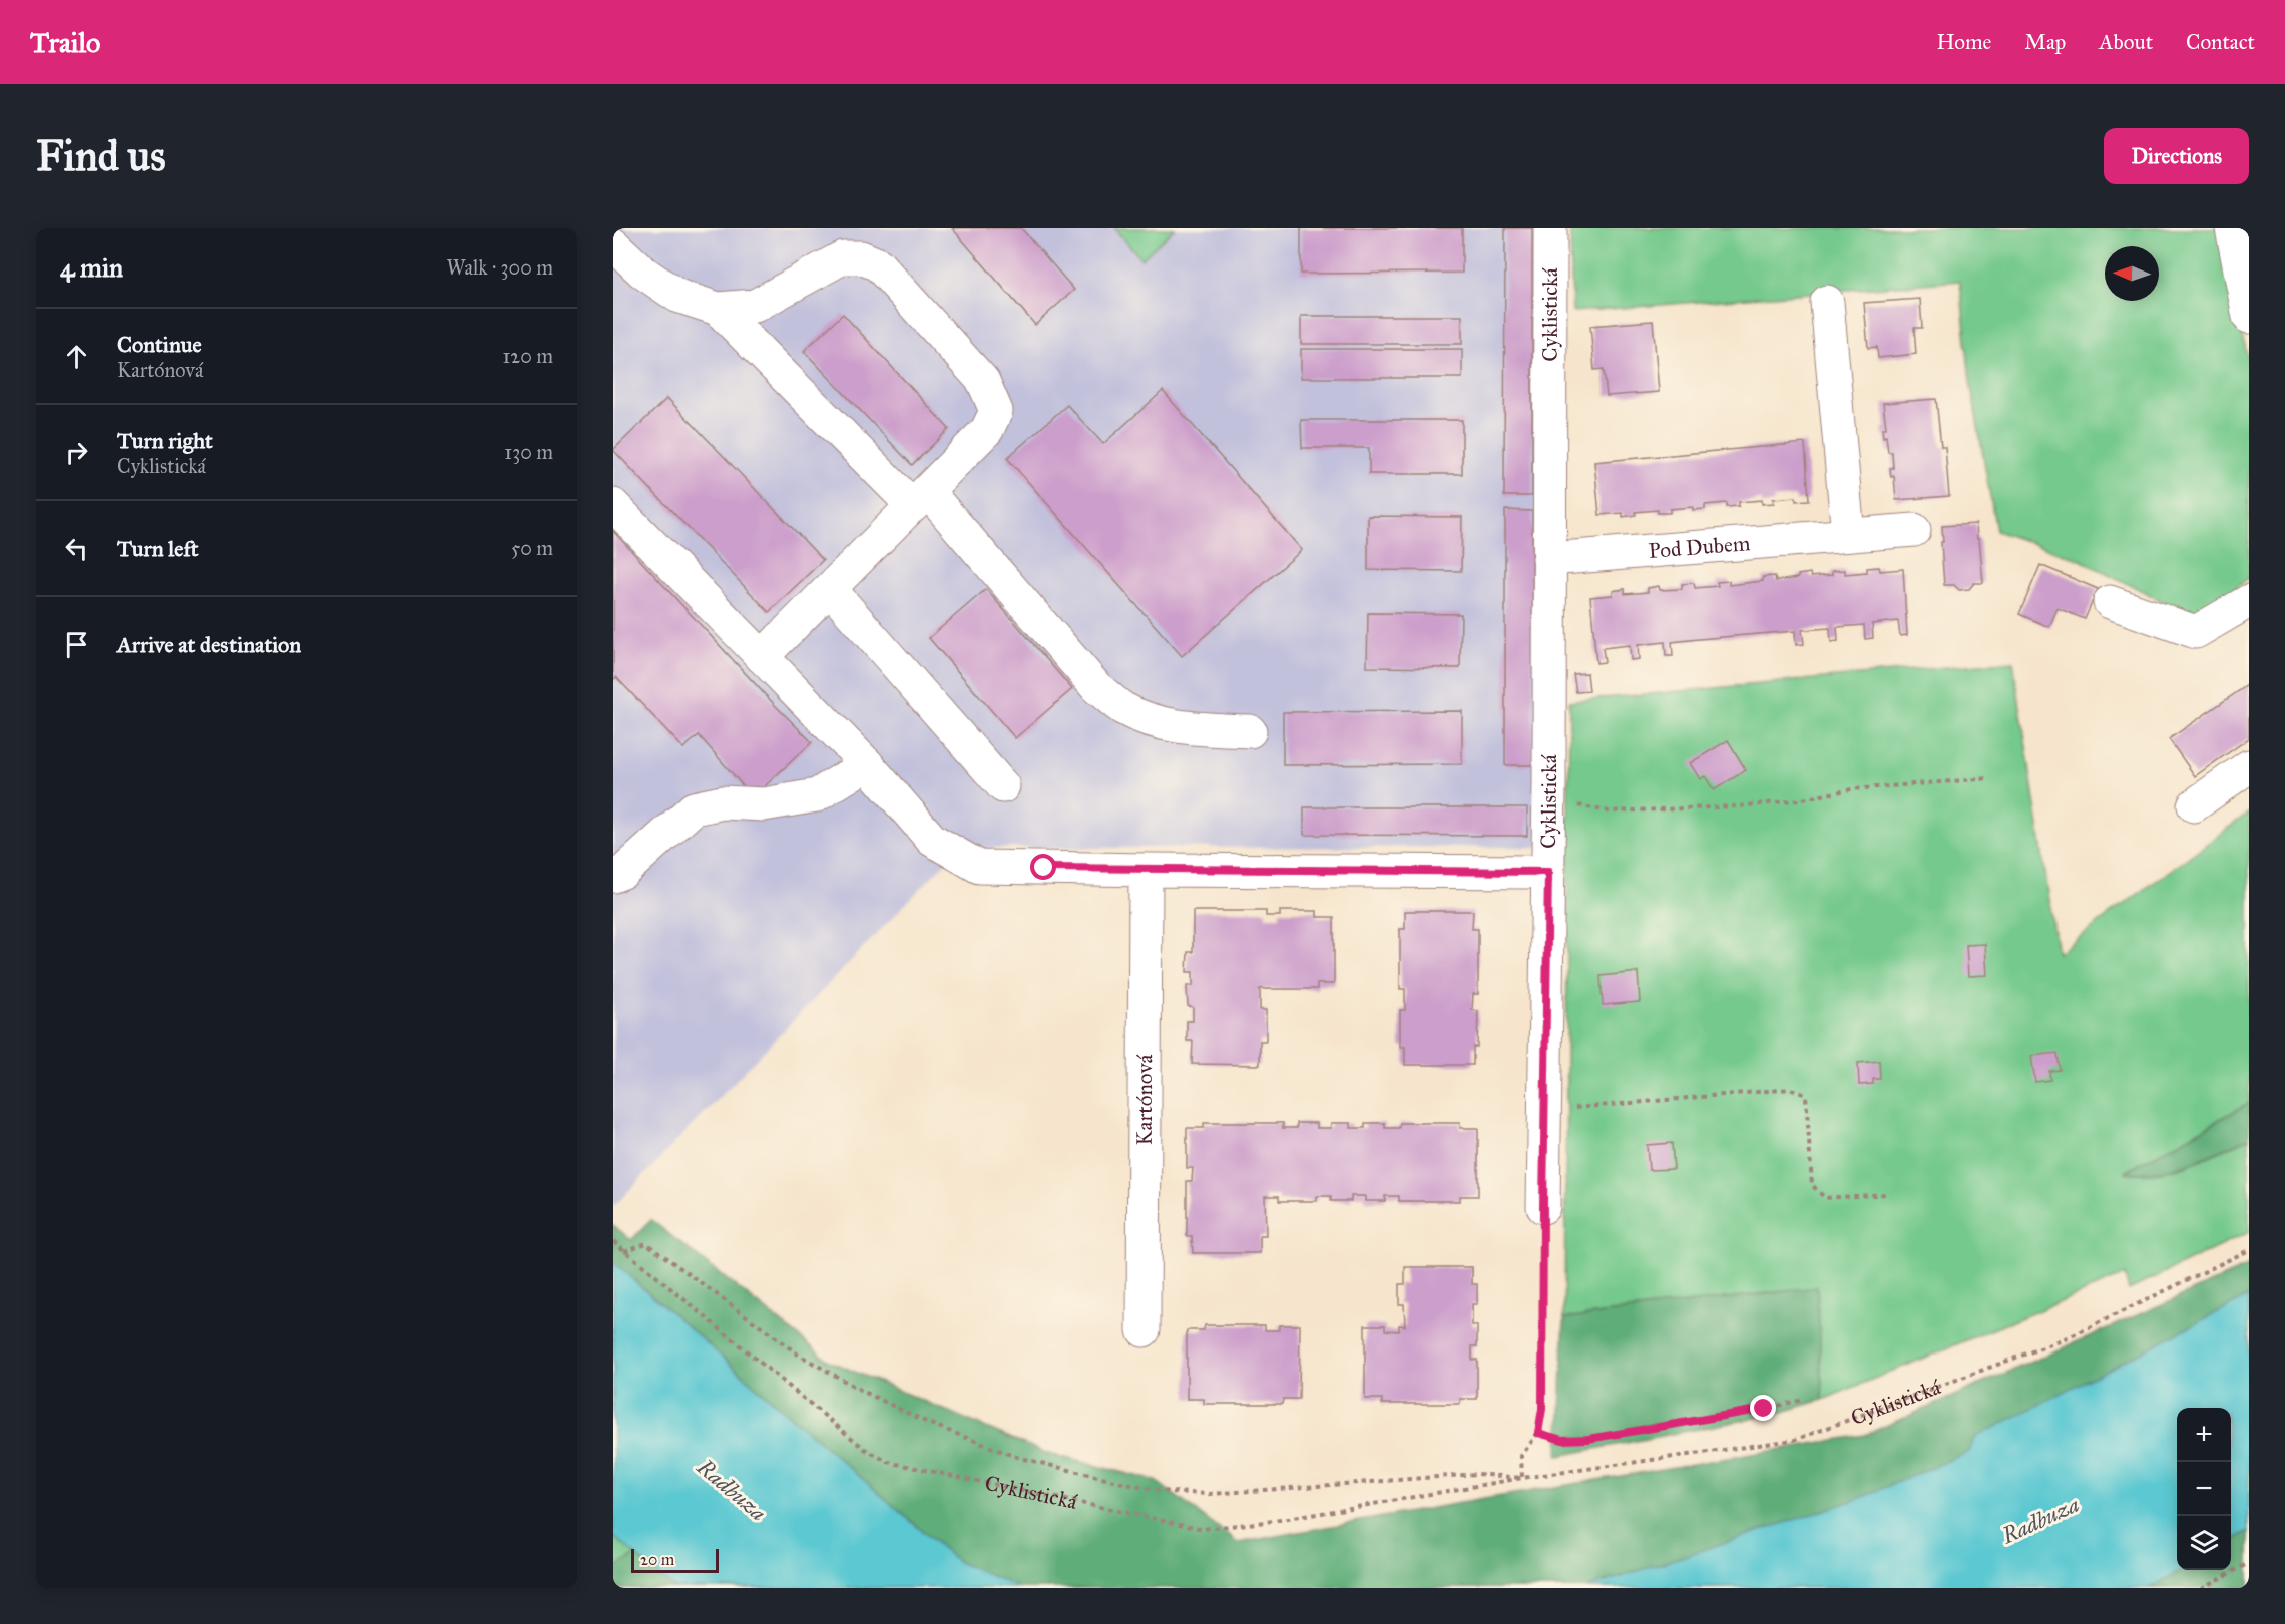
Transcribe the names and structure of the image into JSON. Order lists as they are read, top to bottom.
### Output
{
  "streets": {
    "street": ["Cyklistická", "Pod Dubem", "Kartónová"]
  },
  "crossings": [
    ["Cyklistická", "Pod Dubem"]
  ],
  "water": ["Radbuza"],
  "scale_bar": "20 m",
  "north": "left",
  "page": {
    "header": "Trailo",
    "nav": [
      "Home",
      "Map",
      "About",
      "Contact"
    ],
    "buttons": "Directions",
    "title": "Find us",
    "heading": ["4 min", "Walk · 300 m"],
    "list": [
      ["Continue", "Kartónová", "120 m"],
      ["Turn right", "Cyklistická", "130 m"],
      ["Turn left", "50 m"],
      "Arrive at destination"
    ],
    "map_buttons": ["+", "−"],
    "scale": "20 m"
  }
}
